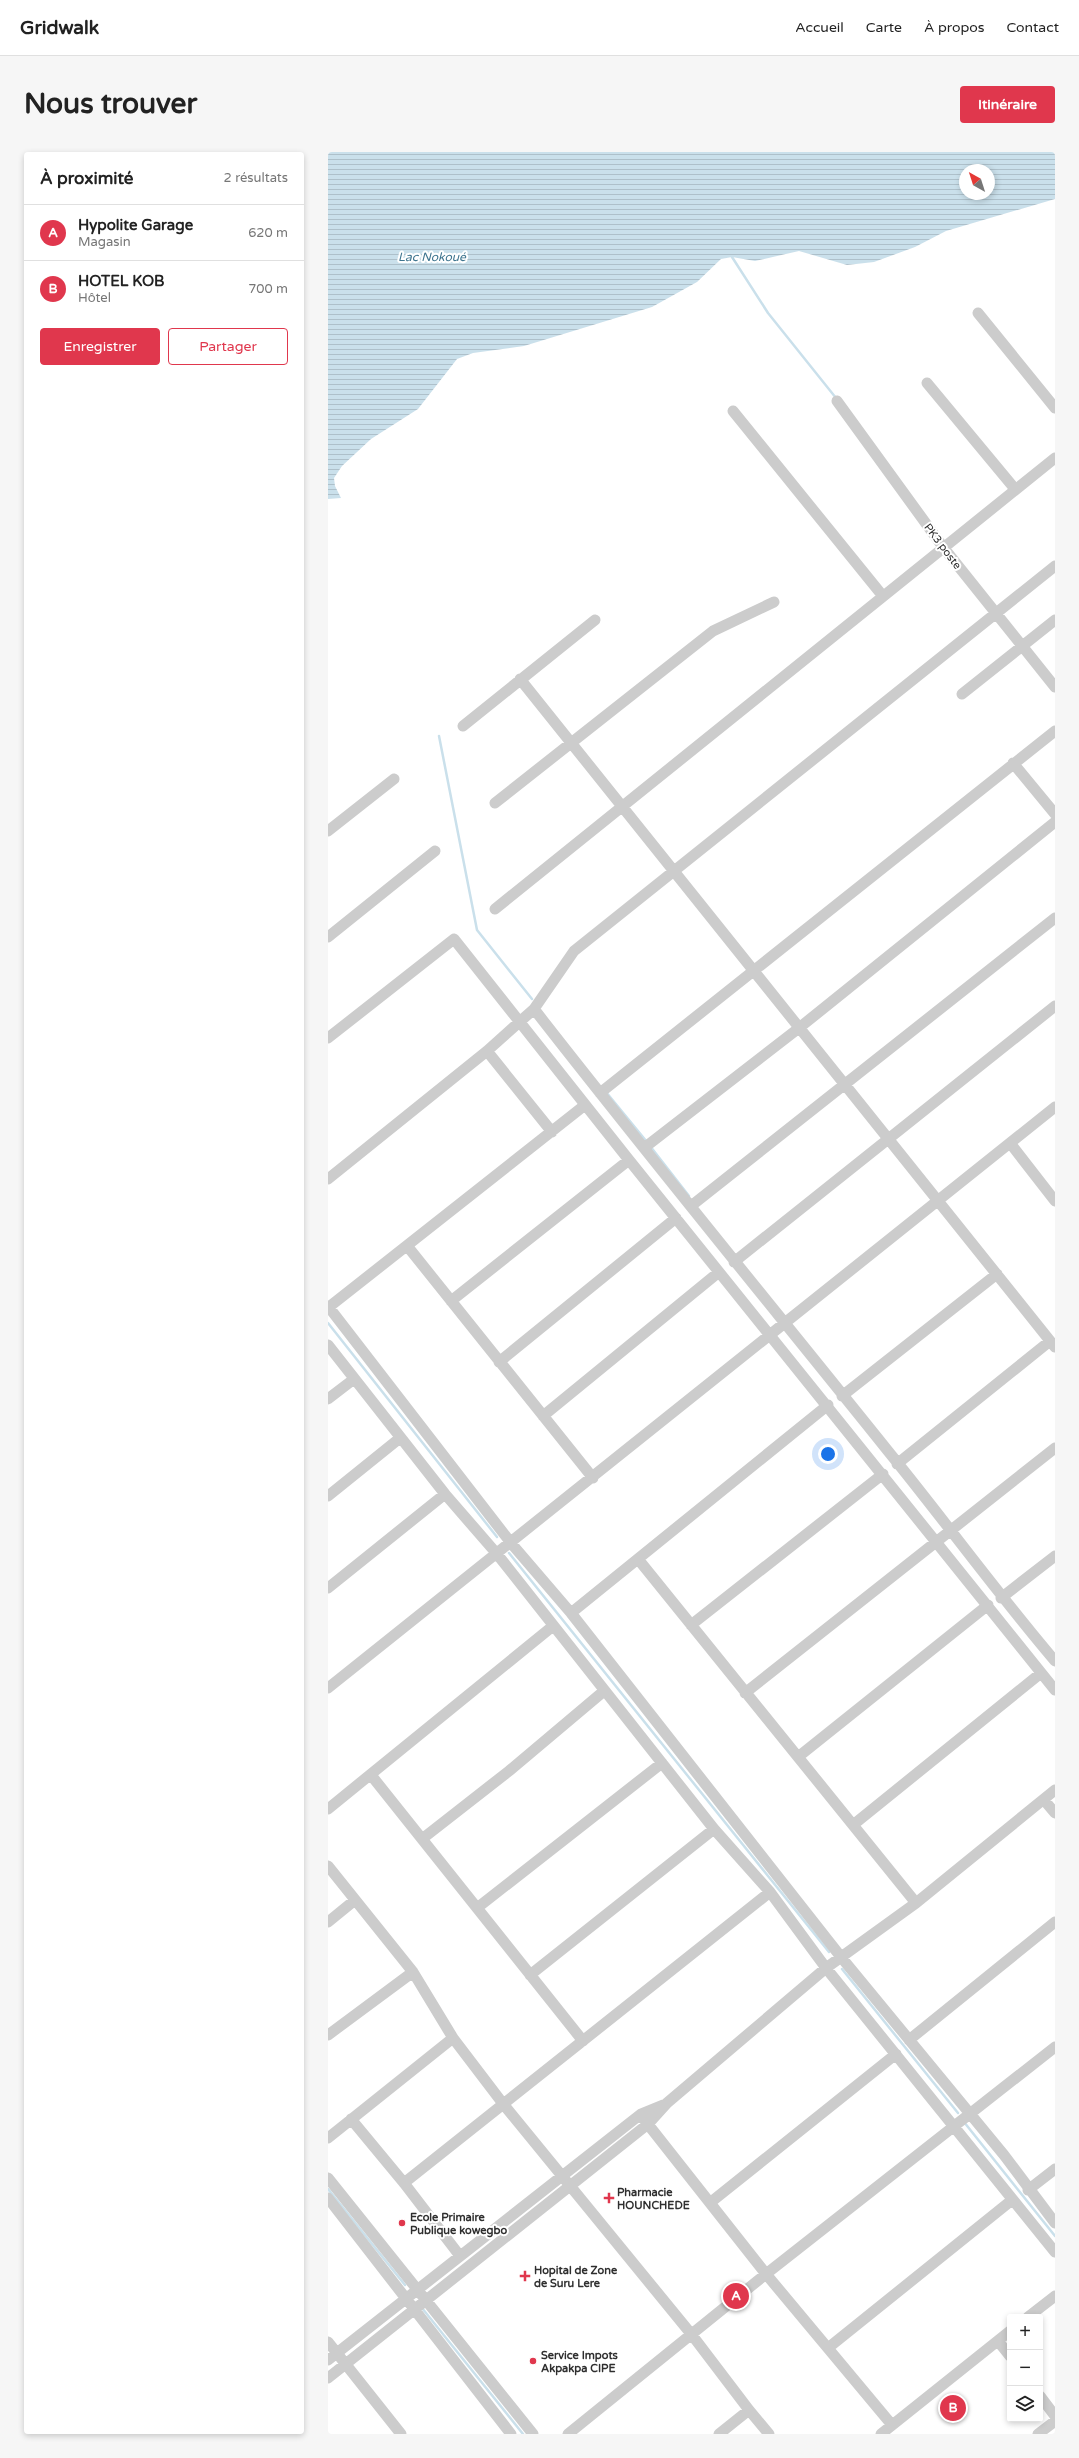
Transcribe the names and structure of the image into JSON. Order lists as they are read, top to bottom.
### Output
{
  "streets": {
    "street": ["PK3 poste"]
  },
  "water": ["Lac Nokoué"],
  "places": {
    "health": ["Pharmacie HOUNCHEDE", "Hopital de Zone de Suru Lere"],
    "other": ["Ecole Primaire Publique kowegbo", "Service Impots Akpakpa CIPE"]
  },
  "north": "top left",
  "page": {
    "header": "Gridwalk",
    "nav": [
      "Accueil",
      "Carte",
      "À propos",
      "Contact"
    ],
    "buttons": [
      "Itinéraire",
      ["Enregistrer", "Partager"]
    ],
    "title": "Nous trouver",
    "heading": ["À proximité", "2 résultats"],
    "list": [
      {
        "mark": "A",
        "name": "Hypolite Garage",
        "note": "Magasin",
        "value": "620 m"
      },
      {
        "mark": "B",
        "name": "HOTEL KOB",
        "note": "Hôtel",
        "value": "700 m"
      }
    ],
    "pins": ["A", "B"],
    "map_buttons": ["+", "−"]
  }
}
